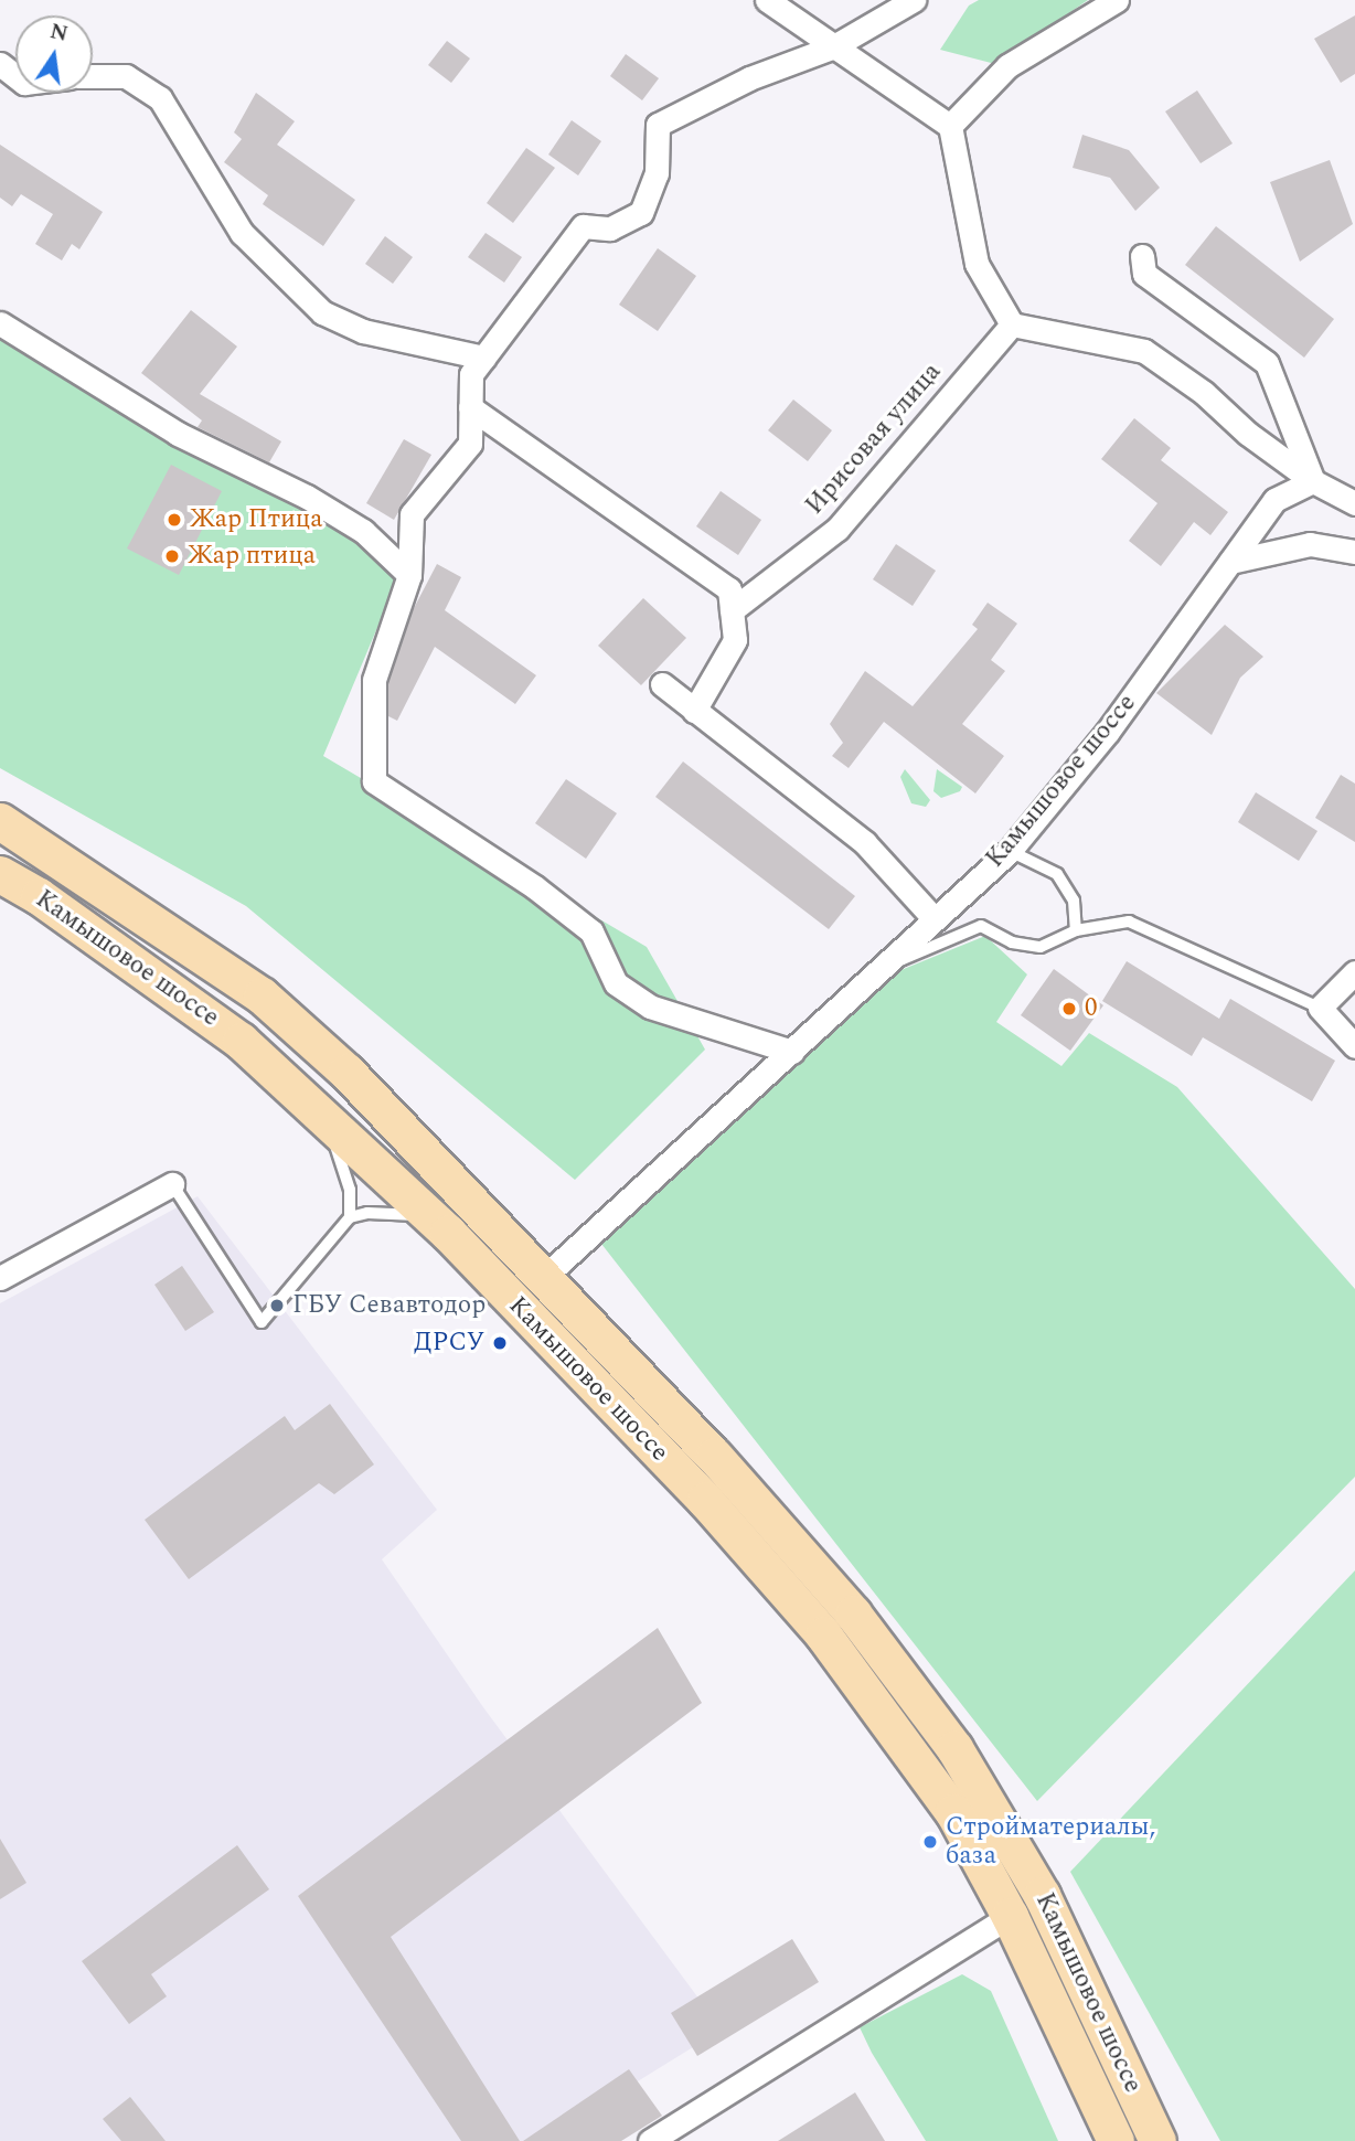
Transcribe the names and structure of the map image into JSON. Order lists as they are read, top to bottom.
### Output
{
  "streets": {
    "main road": ["Камышовое шоссе"],
    "street": ["Ирисовая улица"]
  },
  "places": [
    "Жар Птица",
    "Жар птица",
    "0",
    "ГБУ Севавтодор",
    "ДРСУ",
    "Стройматериалы, база"
  ],
  "north": "top"
}
